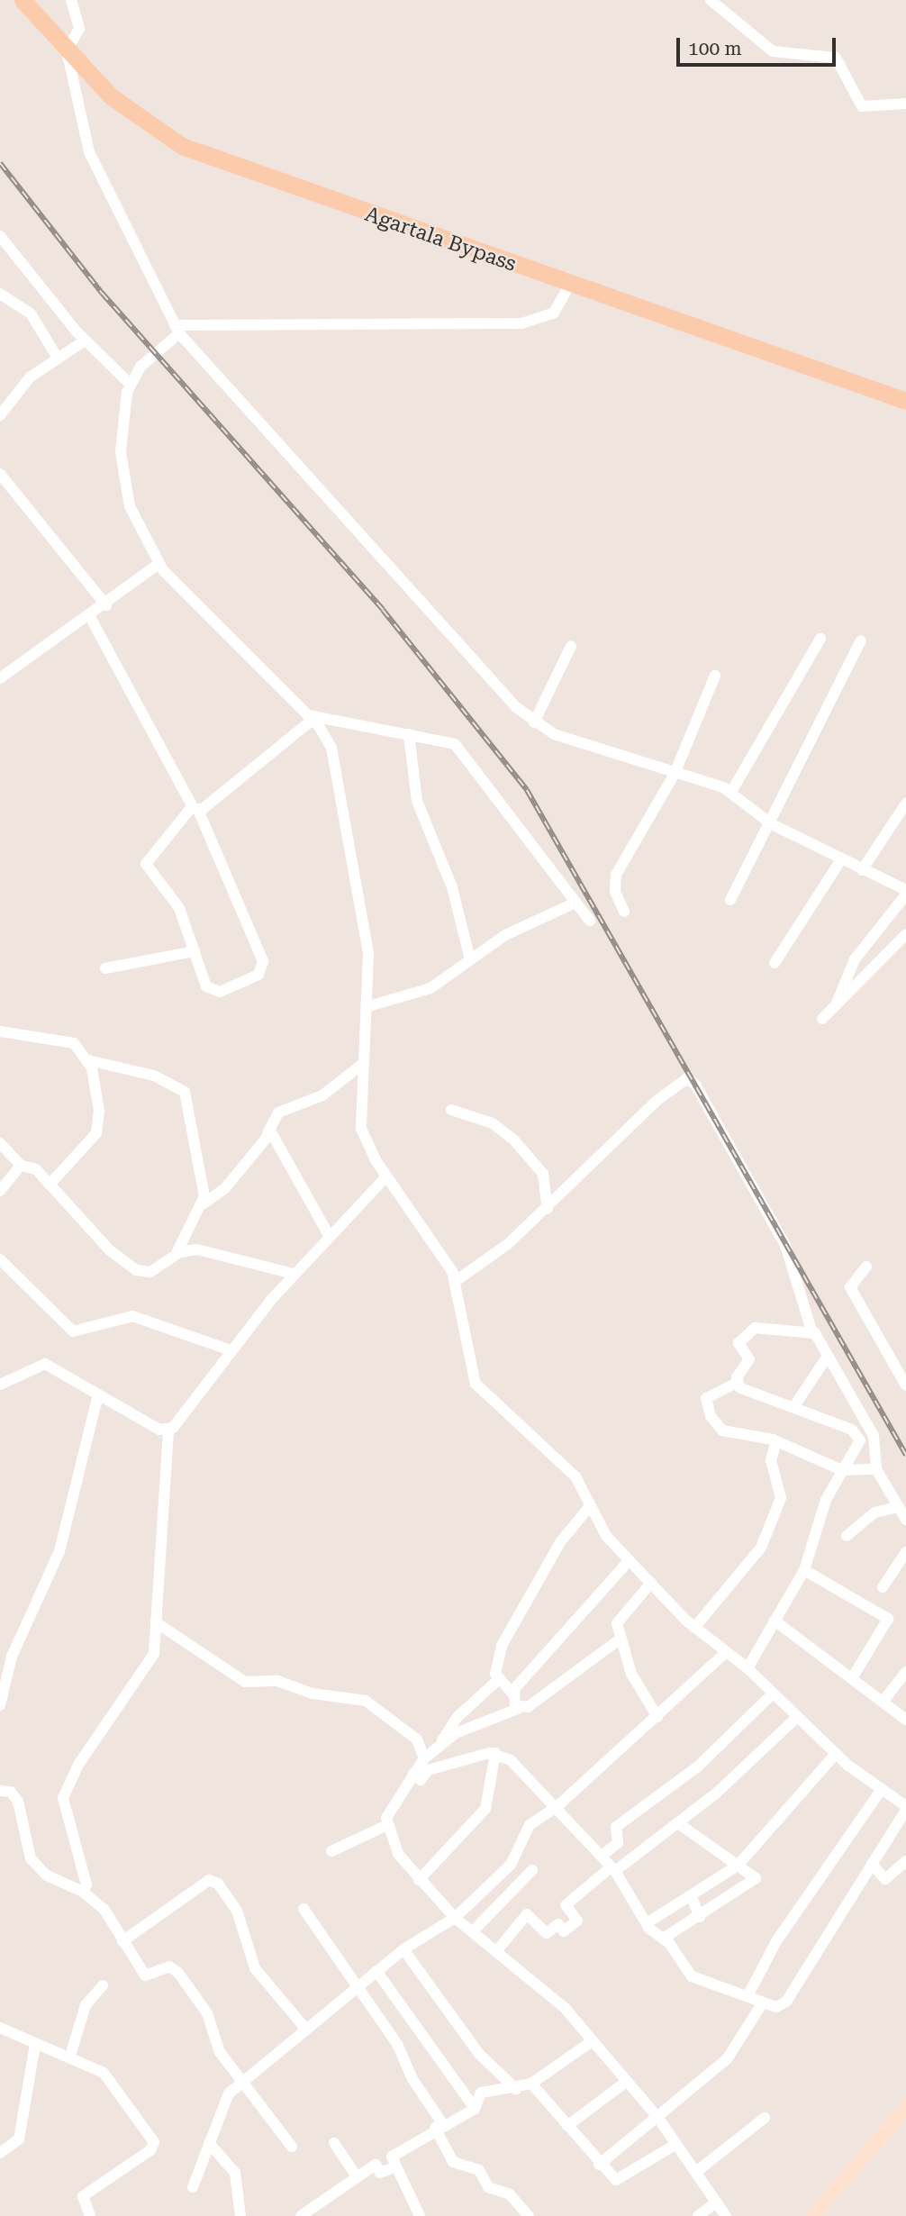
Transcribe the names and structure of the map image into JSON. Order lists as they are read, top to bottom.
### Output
{
  "streets": {
    "highway": ["Agartala Bypass"]
  },
  "scale_bar": "100 m"
}
